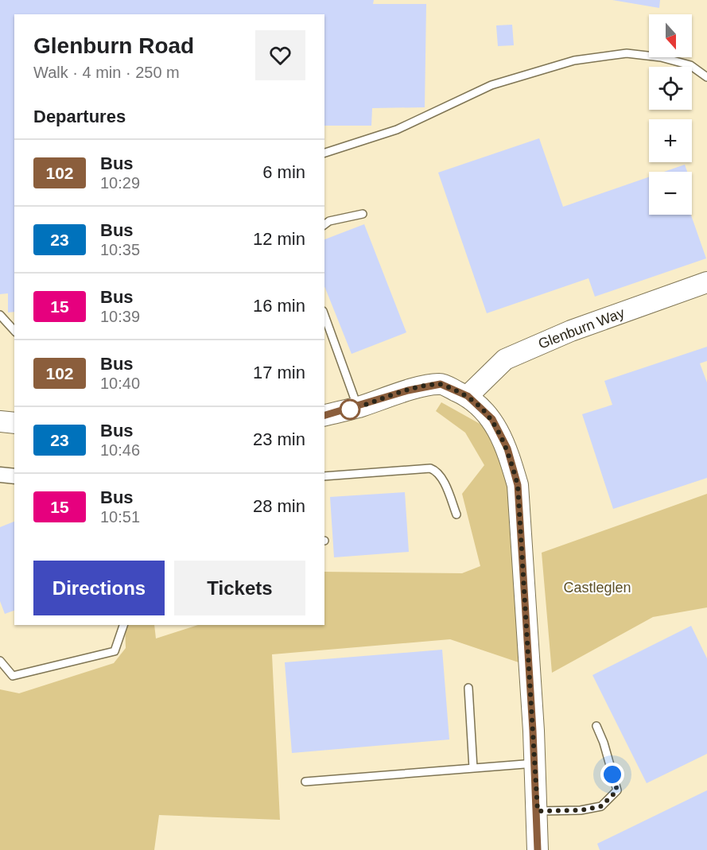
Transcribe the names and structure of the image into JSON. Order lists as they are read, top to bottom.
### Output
{
  "streets": {
    "street": ["Glenburn Way"]
  },
  "parks": ["Castleglen"],
  "lines": ["bus line 102"],
  "north": "bottom",
  "page": {
    "map_buttons": ["+", "−"],
    "heading": [
      ["Glenburn Road", "Walk · 4 min · 250 m"],
      "Departures"
    ],
    "list": [
      {
        "mark": "102",
        "name": "Bus",
        "note": "10:29",
        "value": "6 min"
      },
      {
        "mark": "23",
        "name": "Bus",
        "note": "10:35",
        "value": "12 min"
      },
      {
        "mark": "15",
        "name": "Bus",
        "note": "10:39",
        "value": "16 min"
      },
      {
        "mark": "102",
        "name": "Bus",
        "note": "10:40",
        "value": "17 min"
      },
      {
        "mark": "23",
        "name": "Bus",
        "note": "10:46",
        "value": "23 min"
      },
      {
        "mark": "15",
        "name": "Bus",
        "note": "10:51",
        "value": "28 min"
      }
    ],
    "buttons": ["Directions", "Tickets"]
  }
}
